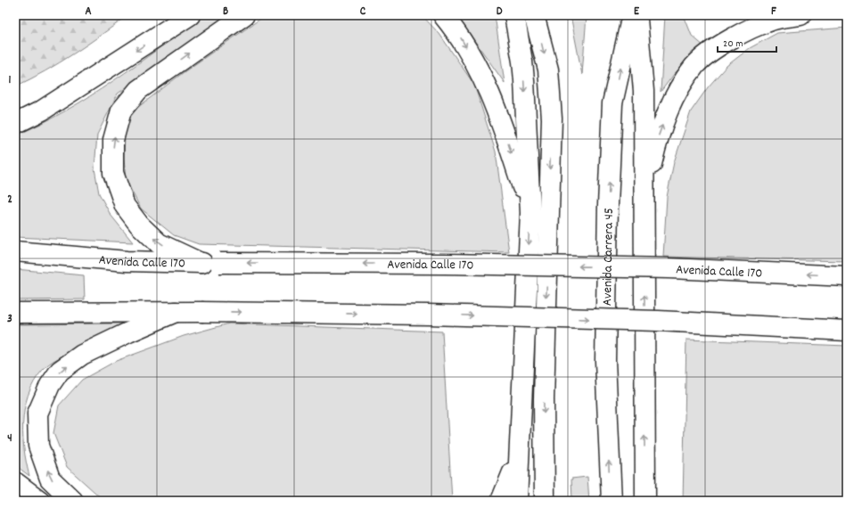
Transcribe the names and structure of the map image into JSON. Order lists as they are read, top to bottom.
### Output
{
  "streets": {
    "main road": ["Avenida Carrera 45", "Avenida Calle 170"]
  },
  "scale_bar": "20 m",
  "grid": {
    "columns": [
      "A",
      "B",
      "C",
      "D",
      "E",
      "F"
    ],
    "rows": [
      "1",
      "2",
      "3",
      "4"
    ]
  }
}
